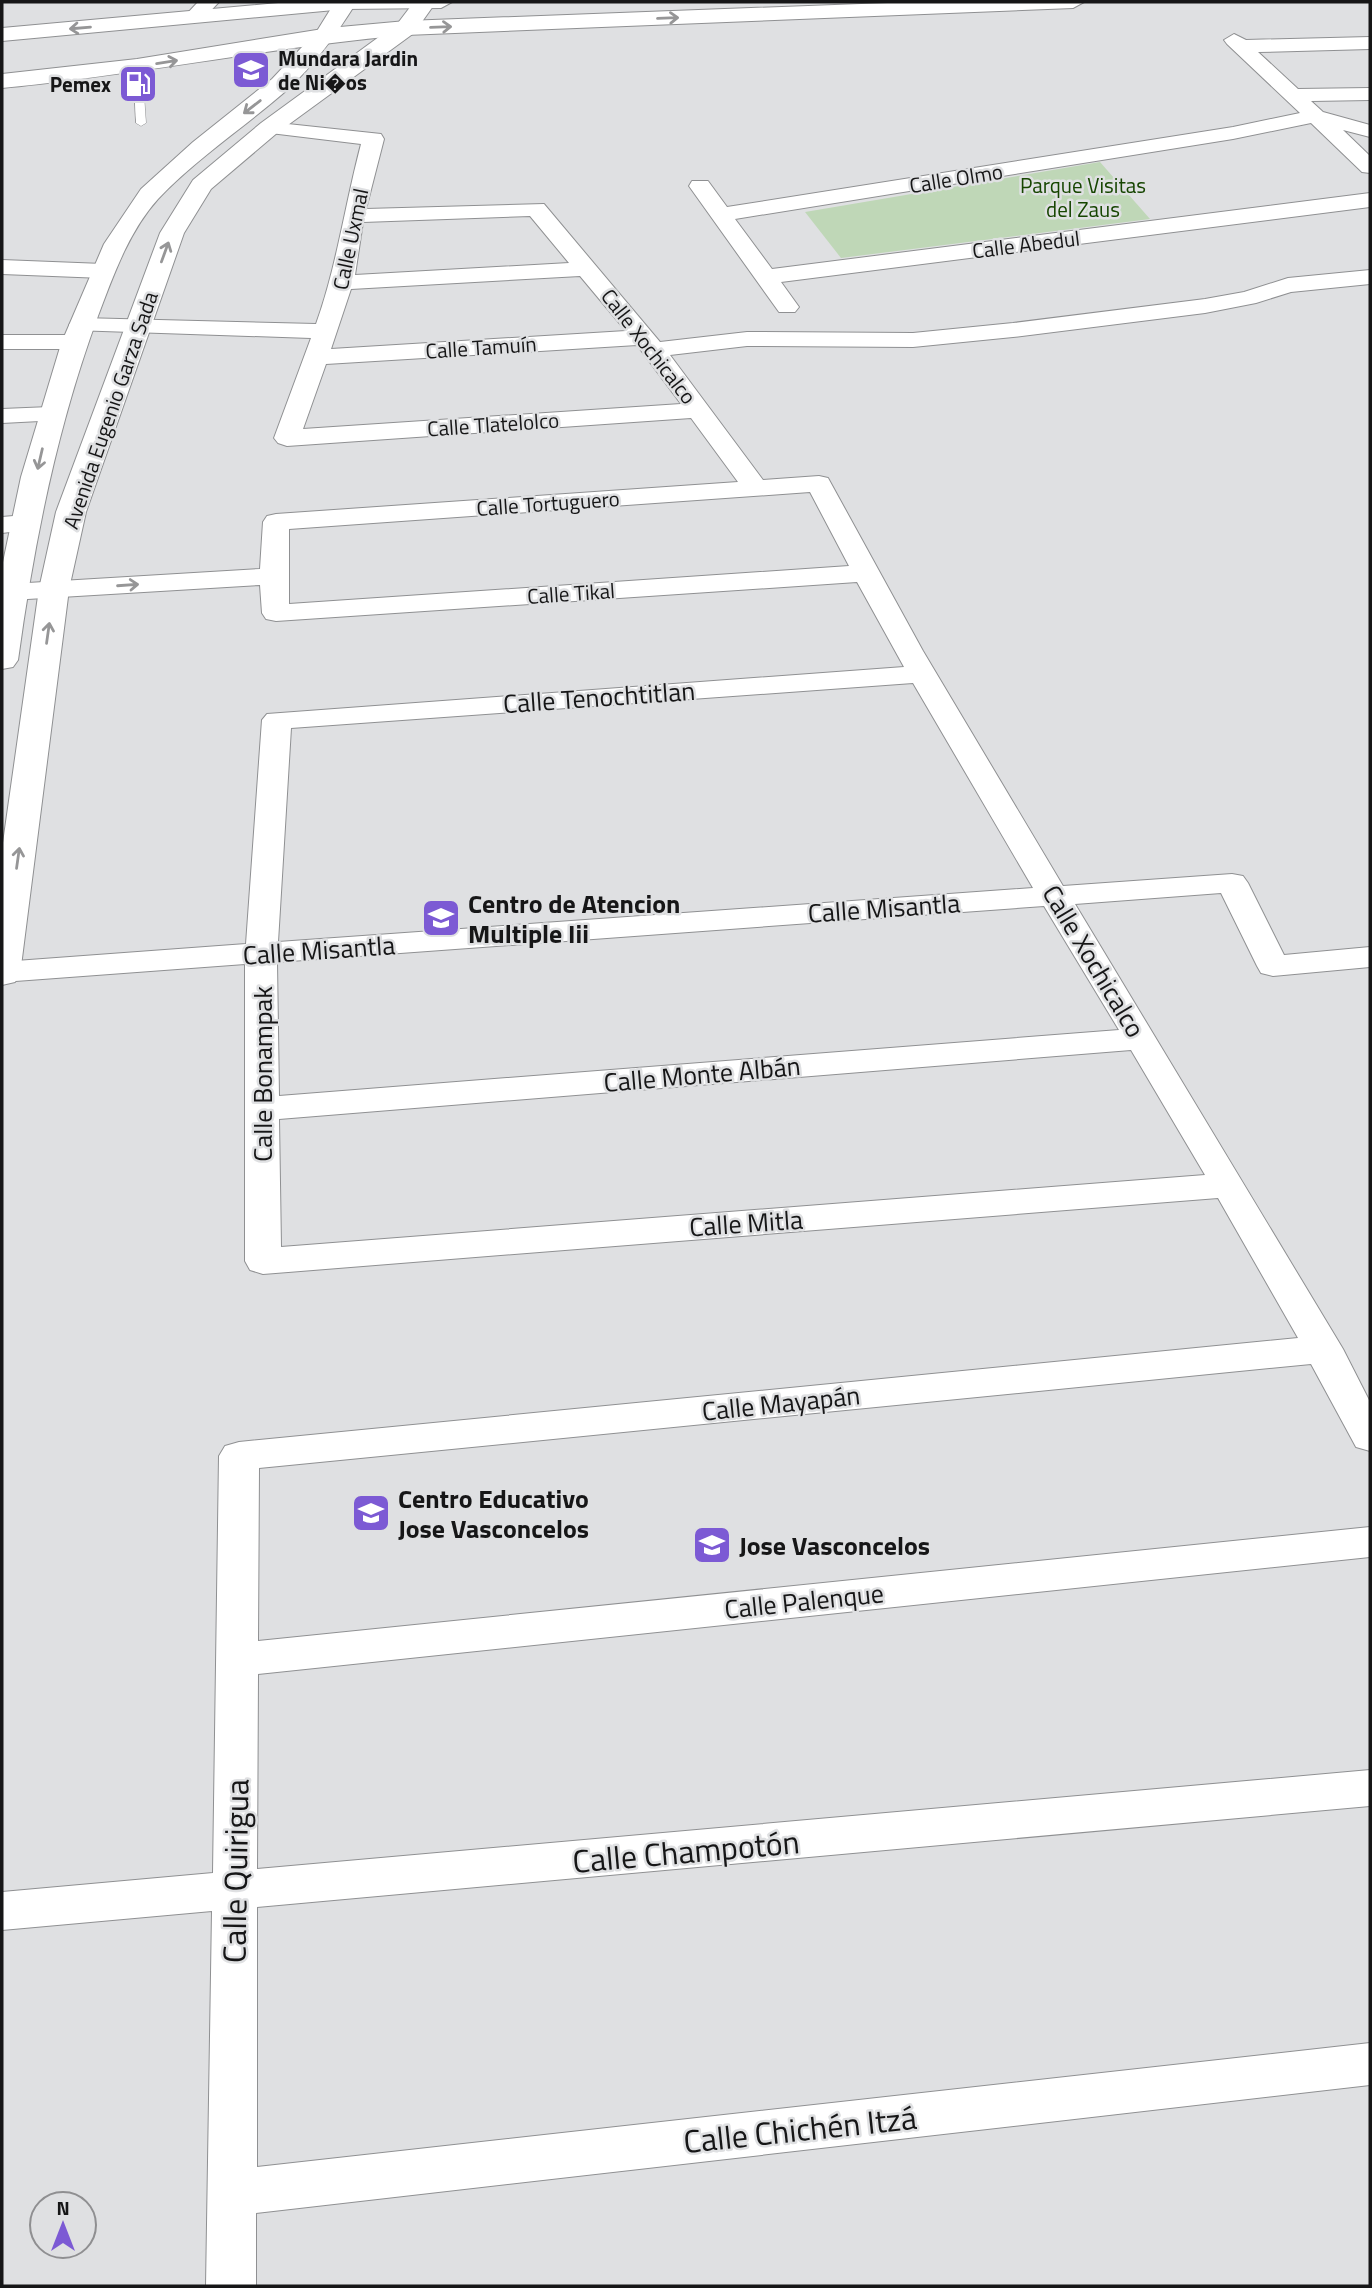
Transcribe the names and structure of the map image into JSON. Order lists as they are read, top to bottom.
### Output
{
  "streets": {
    "main road": ["Avenida Eugenio Garza Sada"],
    "street": [
      "Calle Olmo",
      "Calle Uxmal",
      "Calle Abedul",
      "Calle Xochicalco",
      "Calle Tamuín",
      "Calle Tlatelolco",
      "Calle Tortuguero",
      "Calle Tikal",
      "Calle Tenochtitlan",
      "Calle Misantla",
      "Calle Bonampak",
      "Calle Monte Albán",
      "Calle Mitla",
      "Calle Mayapán",
      "Calle Palenque",
      "Calle Champotón",
      "Calle Quirigua",
      "Calle Chichén Itzá"
    ]
  },
  "crossings": [
    ["Calle Uxmal", "Calle Xochicalco"],
    ["Calle Uxmal", "Calle Tamuín"],
    ["Calle Uxmal", "Avenida Eugenio Garza Sada"],
    ["Calle Uxmal", "Calle Tlatelolco"],
    ["Calle Xochicalco", "Calle Tamuín"],
    ["Calle Xochicalco", "Calle Tlatelolco"],
    ["Calle Xochicalco", "Calle Tortuguero"],
    ["Calle Xochicalco", "Calle Tikal"],
    ["Calle Xochicalco", "Calle Tenochtitlan"],
    ["Calle Xochicalco", "Calle Misantla"],
    ["Calle Xochicalco", "Calle Monte Albán"],
    ["Calle Xochicalco", "Calle Mitla"],
    ["Calle Xochicalco", "Calle Mayapán"],
    ["Avenida Eugenio Garza Sada", "Calle Misantla"],
    ["Calle Tortuguero", "Calle Tikal"],
    ["Calle Tenochtitlan", "Calle Bonampak"],
    ["Calle Misantla", "Calle Bonampak"],
    ["Calle Bonampak", "Calle Monte Albán"],
    ["Calle Bonampak", "Calle Mitla"],
    ["Calle Mayapán", "Calle Quirigua"],
    ["Calle Palenque", "Calle Quirigua"],
    ["Calle Champotón", "Calle Quirigua"],
    ["Calle Quirigua", "Calle Chichén Itzá"]
  ],
  "parks": ["Parque Visitas del Zaus"],
  "places": {
    "school or university": [
      "Mundara Jardin de Ni�os",
      "Centro de Atencion Multiple Iii",
      "Centro Educativo Jose Vasconcelos",
      "Jose Vasconcelos"
    ],
    "fuel station": ["Pemex"]
  },
  "north": "top"
}
